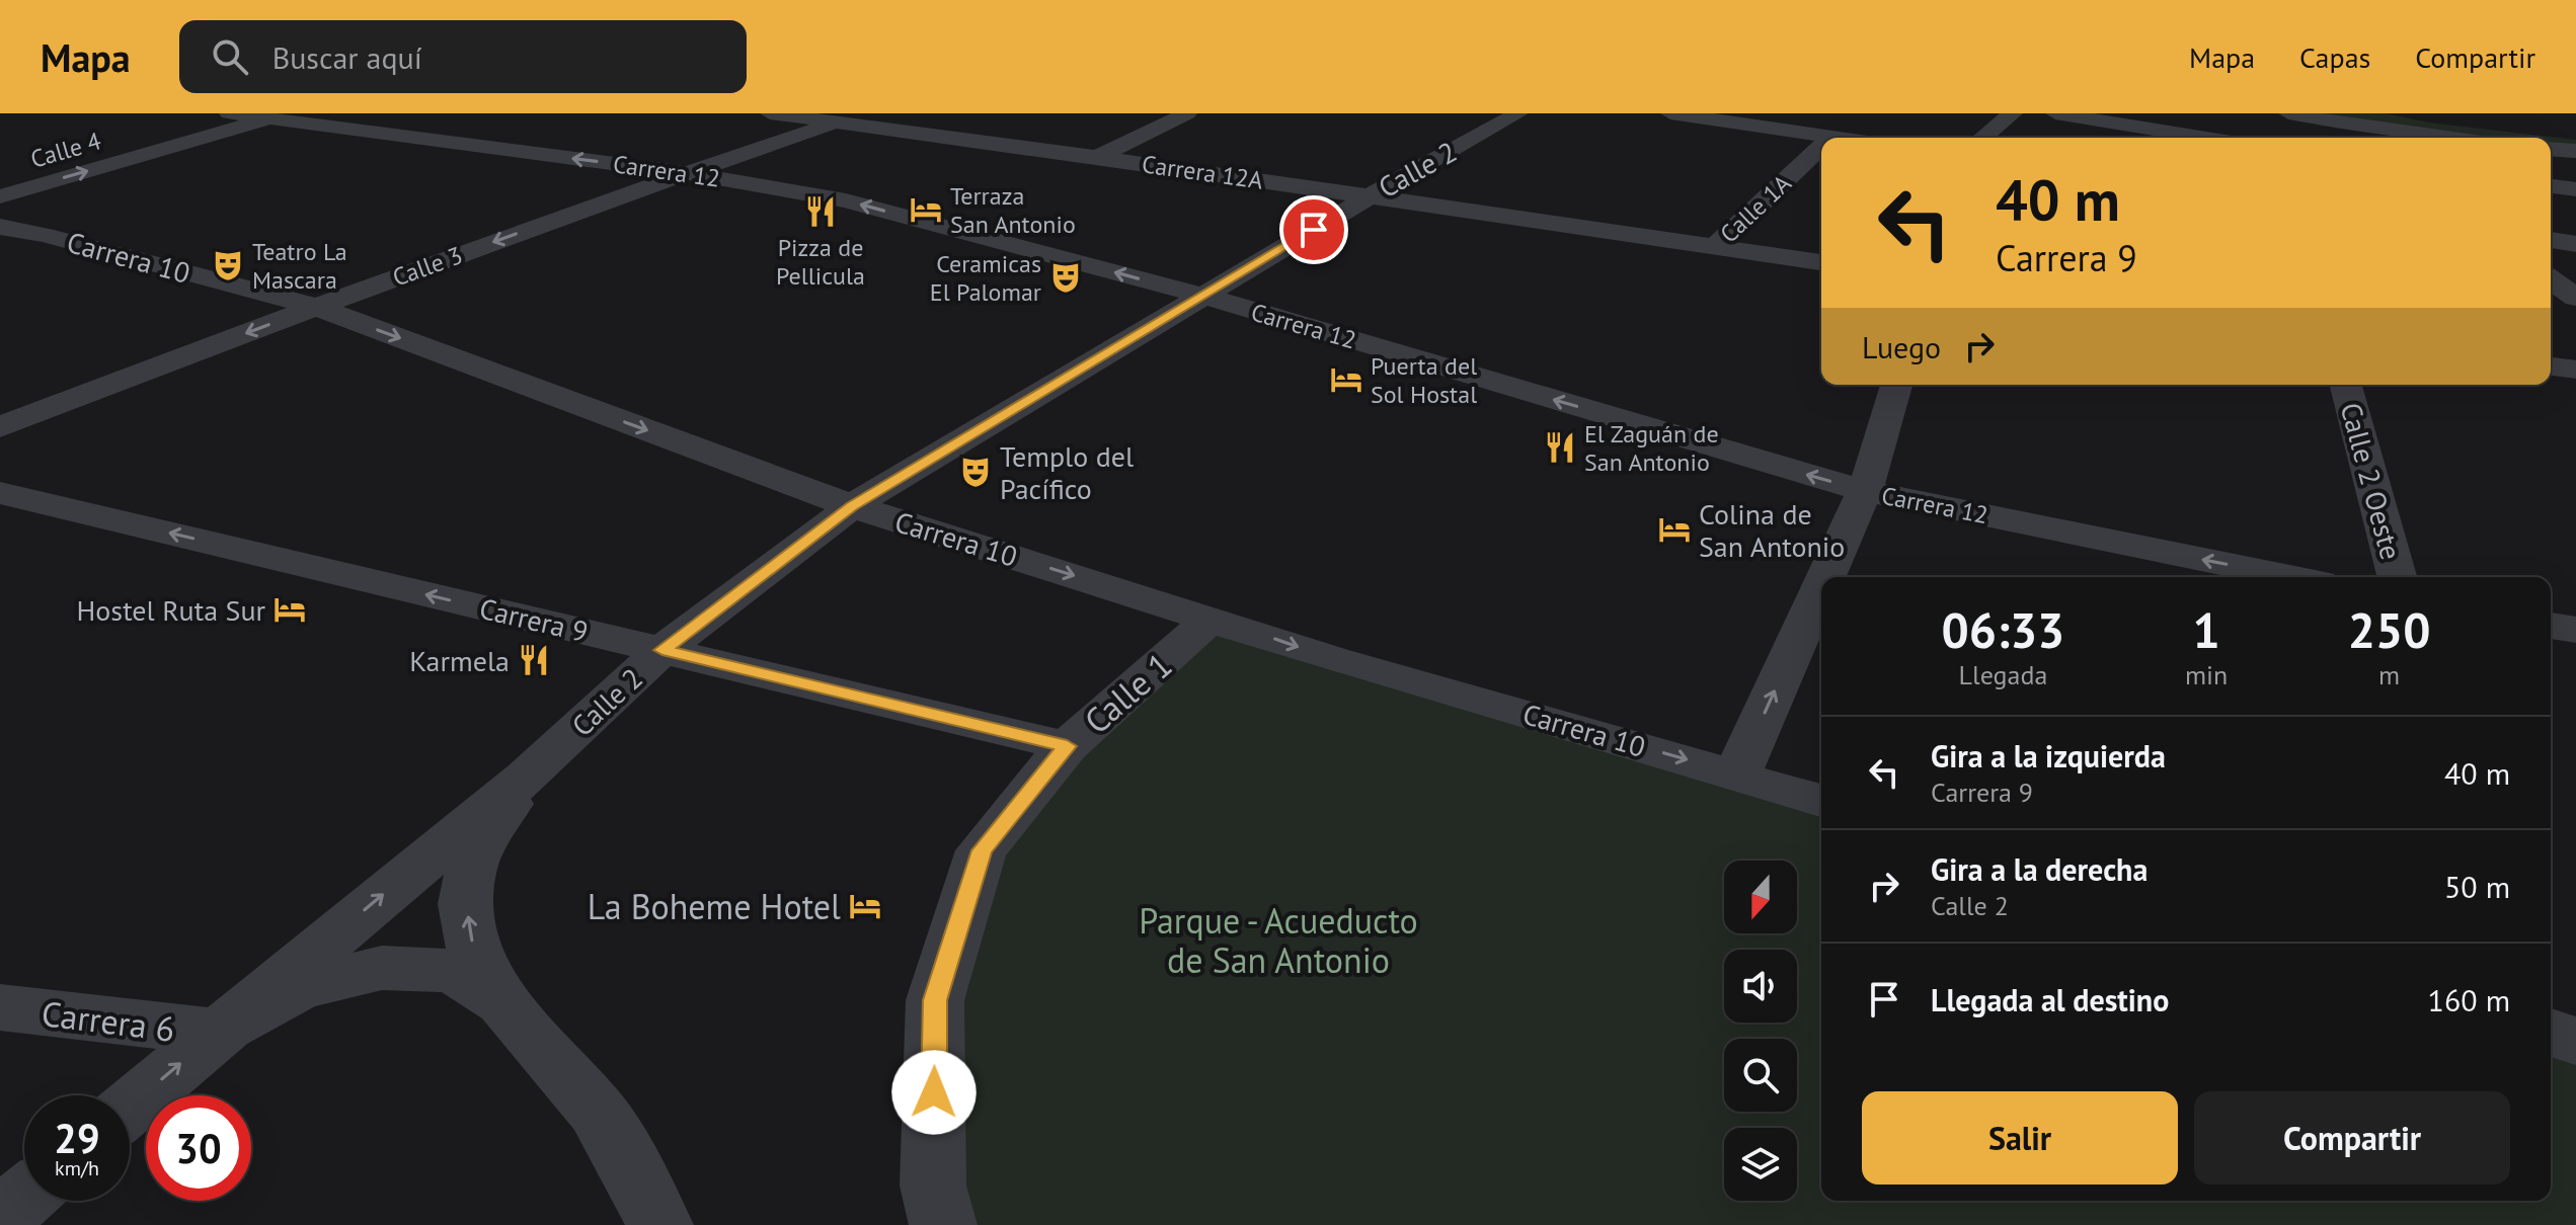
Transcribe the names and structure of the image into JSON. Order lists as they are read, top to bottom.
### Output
{
  "streets": {
    "street": [
      "Calle 4",
      "Calle 2",
      "Carrera 12",
      "Carrera 12A",
      "Calle 1A",
      "Carrera 10",
      "Calle 3",
      "Calle 2 Oeste",
      "Carrera 9",
      "Calle 1",
      "Carrera 6"
    ]
  },
  "crossings": [
    ["Calle 4", "Carrera 12"],
    ["Calle 2", "Carrera 12"],
    ["Calle 2", "Carrera 12A"],
    ["Calle 2", "Carrera 10"],
    ["Calle 2", "Carrera 9"],
    ["Calle 2", "Carrera 6"],
    ["Carrera 12", "Calle 3"],
    ["Carrera 12A", "Calle 1A"],
    ["Carrera 12A", "Calle 3"],
    ["Carrera 10", "Calle 3"],
    ["Carrera 10", "Calle 1"],
    ["Carrera 9", "Calle 1"]
  ],
  "one_way": [
    "Calle 4",
    "Carrera 12",
    "Carrera 10",
    "Calle 3",
    "Carrera 9"
  ],
  "parks": ["Parque - Acueducto de San Antonio"],
  "places": {
    "hotel": [
      "Terraza San Antonio",
      "Puerta del Sol Hostal",
      "Colina de San Antonio",
      "Hostel Ruta Sur",
      "La Boheme Hotel"
    ],
    "restaurant": ["Pizza de Pellicula", "El Zaguán de San Antonio", "Karmela"],
    "theatre": ["Teatro La Mascara", "Ceramicas El Palomar", "Templo del Pacífico"]
  },
  "north": "bottom",
  "page": {
    "header": "Mapa",
    "search": "Buscar aquí",
    "nav": ["Mapa", "Capas", "Compartir"],
    "turn": ["40 m", "Carrera 9"],
    "then": "Luego",
    "eta": [
      "06:33",
      "Llegada",
      "1",
      "min",
      "250",
      "m"
    ],
    "list": [
      {
        "name": "Gira a la izquierda",
        "note": "Carrera 9",
        "value": "40 m"
      },
      {
        "name": "Gira a la derecha",
        "note": "Calle 2",
        "value": "50 m"
      },
      {
        "name": "Llegada al destino",
        "value": "160 m"
      }
    ],
    "buttons": ["Salir", "Compartir"],
    "speed": "29 km/h",
    "limit": "30"
  }
}
